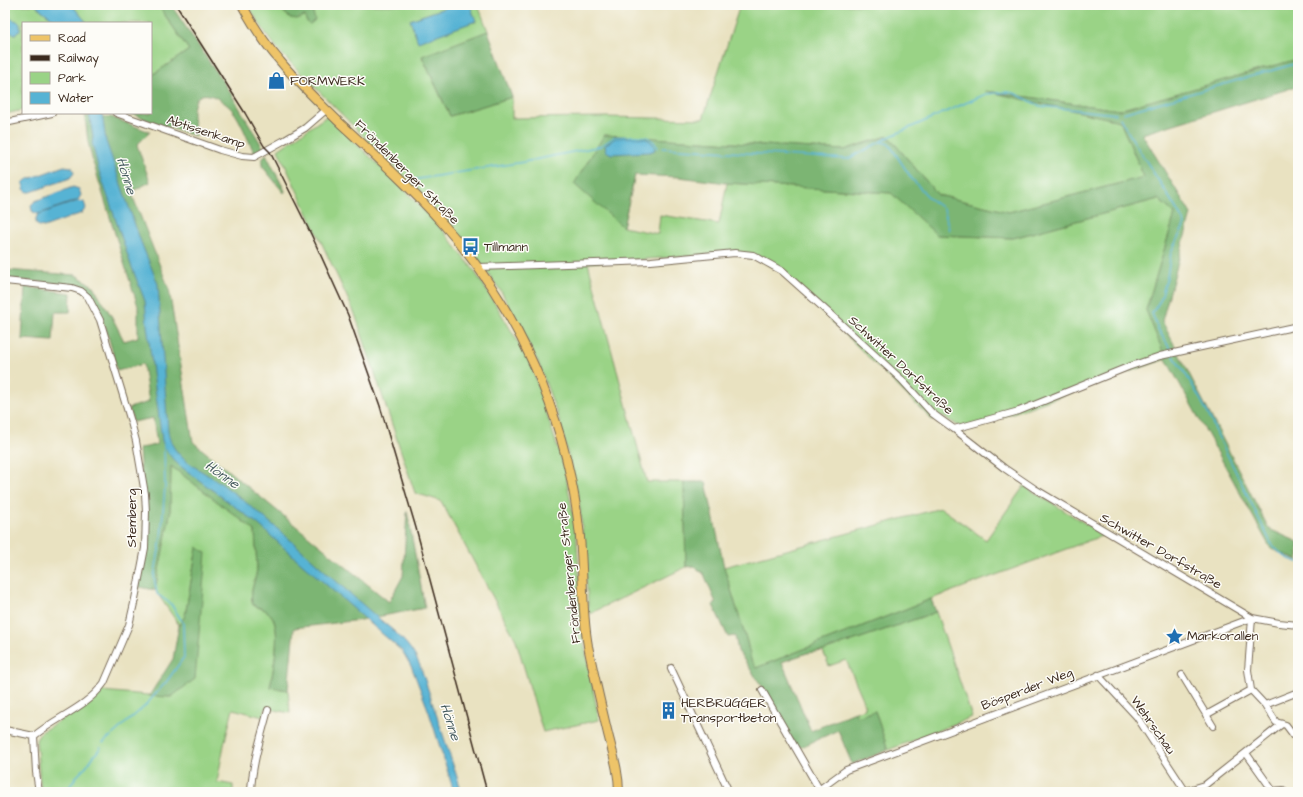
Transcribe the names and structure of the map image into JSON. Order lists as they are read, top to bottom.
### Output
{
  "streets": {
    "main road": ["Fröndenberger Straße"],
    "street": [
      "Abtissenkamp",
      "Schwitter Dorfstraße",
      "Stemberg",
      "Bösperder Weg",
      "Wehrschau"
    ]
  },
  "crossings": [
    ["Abtissenkamp", "Fröndenberger Straße"],
    ["Fröndenberger Straße", "Schwitter Dorfstraße"],
    ["Schwitter Dorfstraße", "Bösperder Weg"],
    ["Bösperder Weg", "Wehrschau"]
  ],
  "water": ["Hönne"],
  "places": {
    "shop": ["FORMWERK"],
    "bus stop": ["Tillmann"],
    "place": ["Markorallen"],
    "building": ["HERBRÜGGER Transportbeton"]
  },
  "legend": [
    "Road",
    "Railway",
    "Park",
    "Water"
  ]
}
